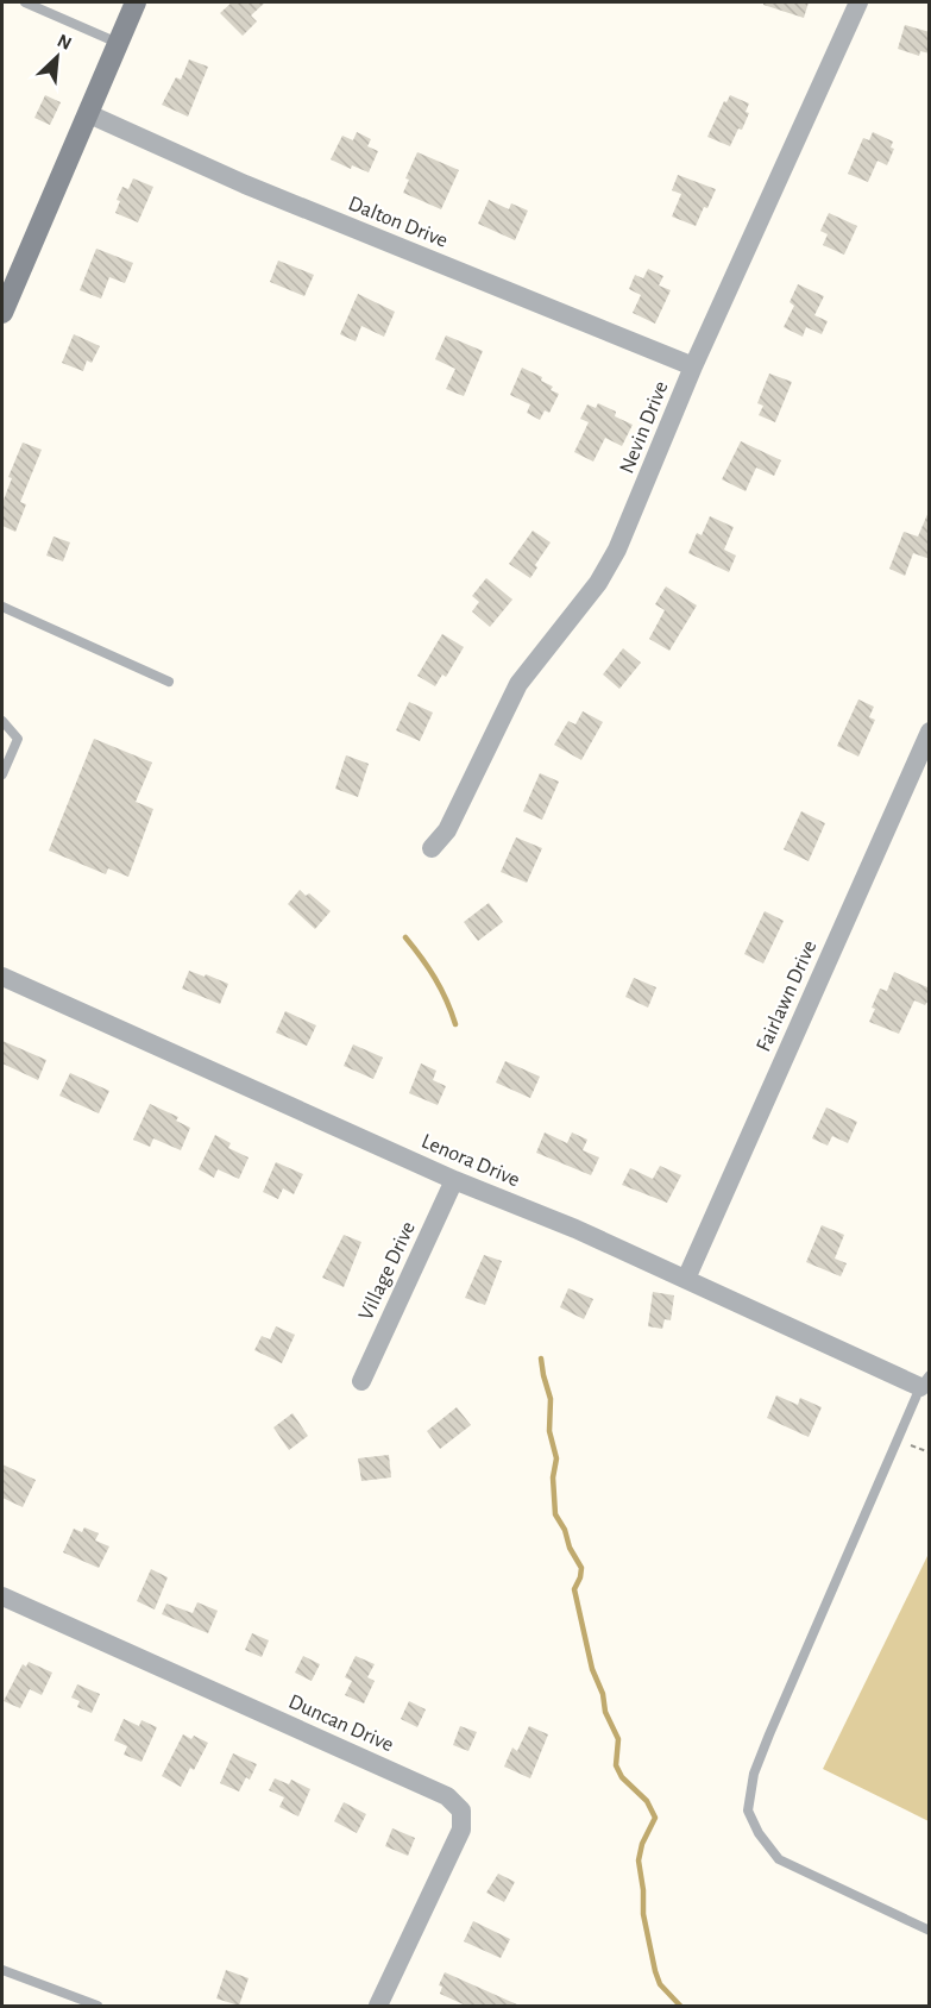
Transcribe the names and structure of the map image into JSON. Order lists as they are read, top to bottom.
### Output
{
  "streets": {
    "street": [
      "Dalton Drive",
      "Nevin Drive",
      "Fairlawn Drive",
      "Lenora Drive",
      "Village Drive",
      "Duncan Drive"
    ]
  },
  "crossings": [
    ["Dalton Drive", "Nevin Drive"],
    ["Fairlawn Drive", "Lenora Drive"],
    ["Lenora Drive", "Village Drive"]
  ],
  "north": "top right"
}
